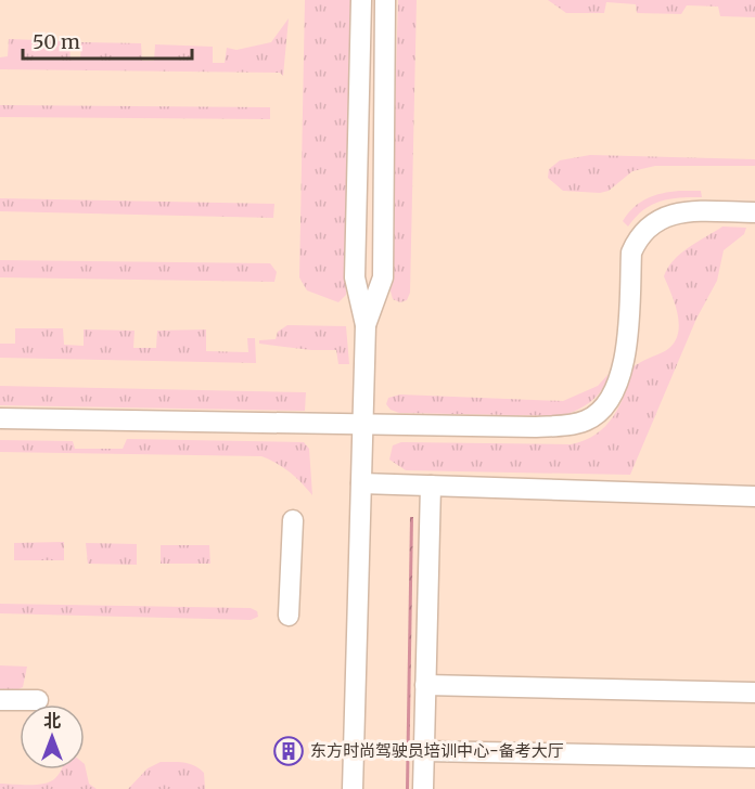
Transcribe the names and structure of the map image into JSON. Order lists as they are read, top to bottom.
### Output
{
  "places": {
    "building": ["东方时尚驾驶员培训中心-备考大厅"]
  },
  "scale_bar": "50 m",
  "north": "top"
}
